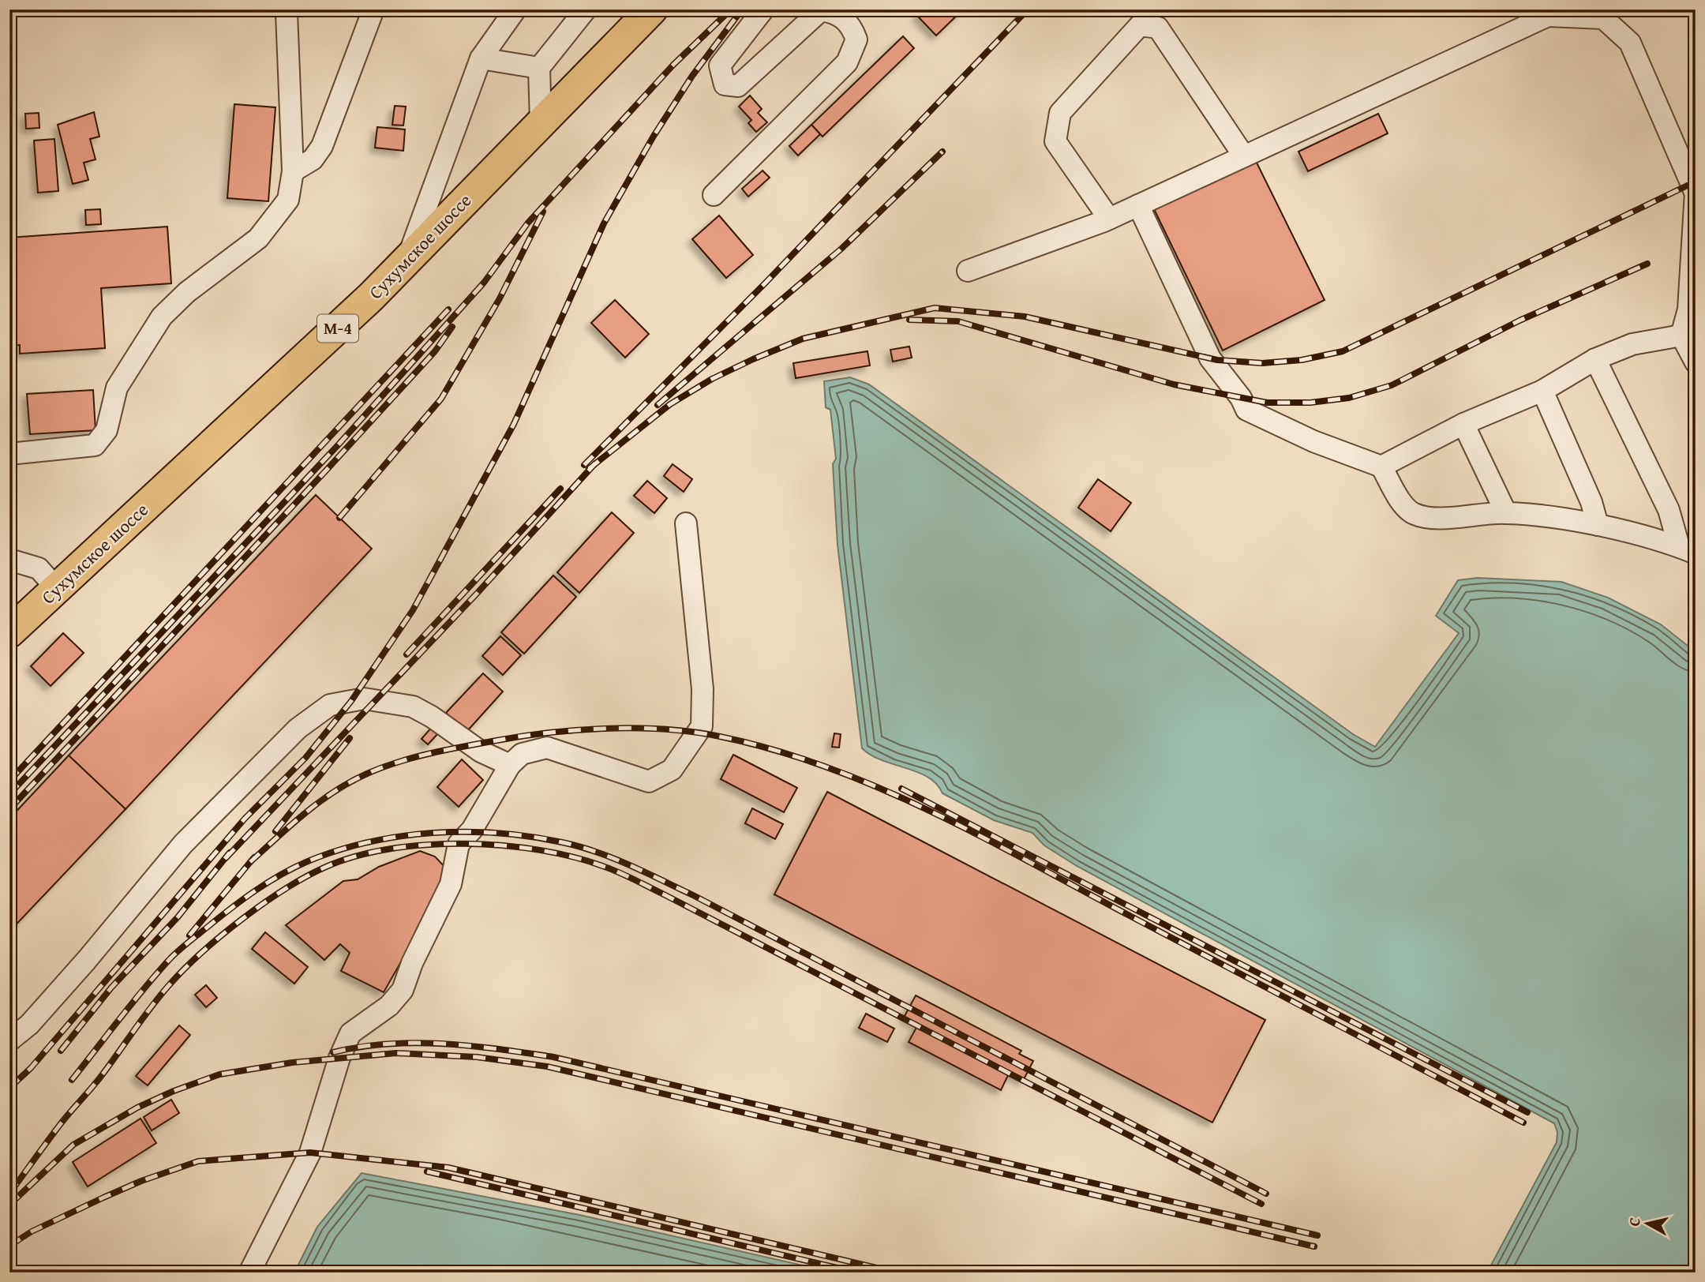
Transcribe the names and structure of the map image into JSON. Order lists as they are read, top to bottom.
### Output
{
  "streets": {
    "highway": ["Сухумское шоссе", "М-4"]
  },
  "north": "left"
}
